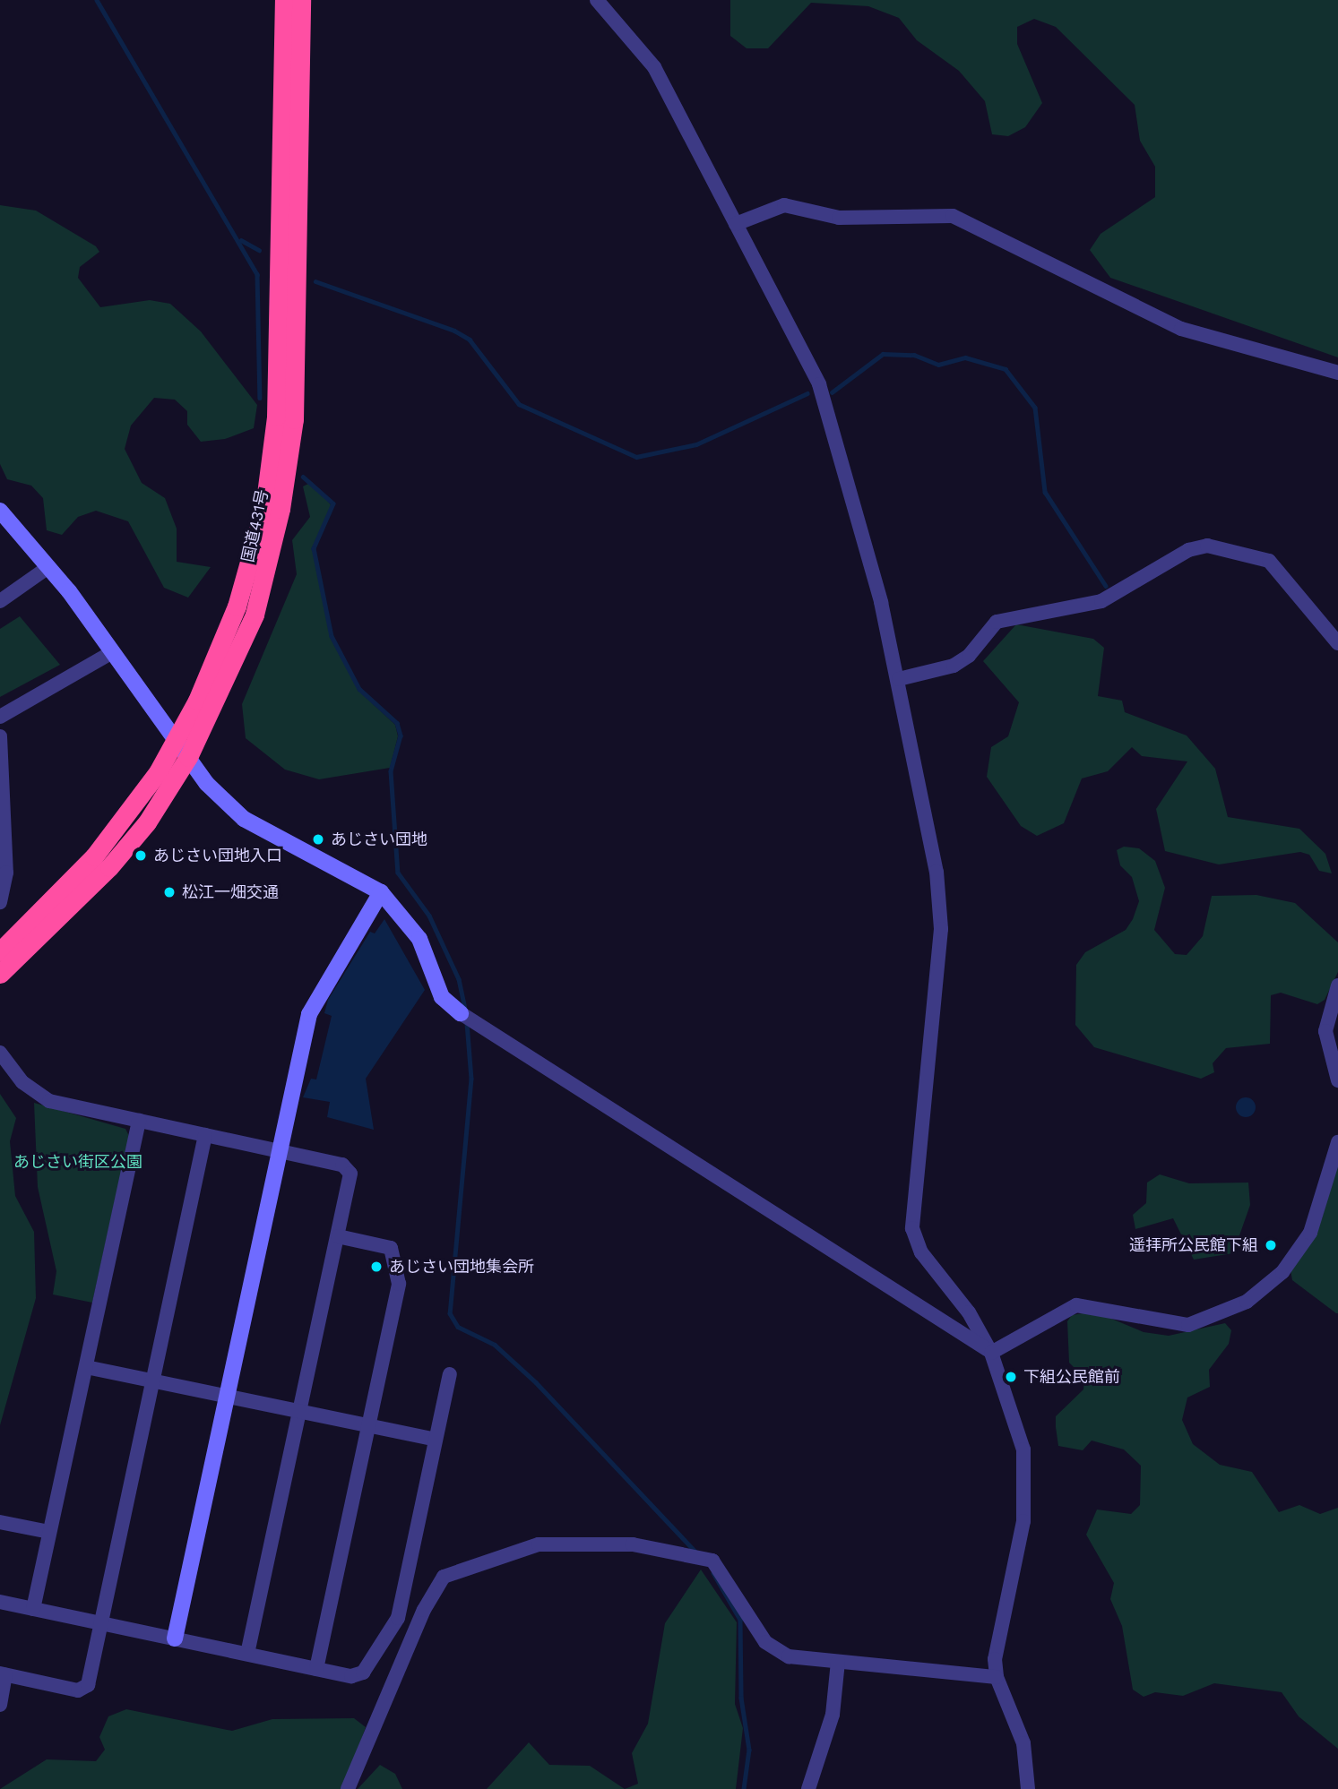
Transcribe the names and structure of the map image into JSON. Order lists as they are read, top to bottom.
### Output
{
  "streets": {
    "highway": ["国道431号"]
  },
  "parks": ["あじさい街区公園"],
  "places": [
    "あじさい団地",
    "あじさい団地入口",
    "松江一畑交通",
    "遥拝所公民館下組",
    "あじさい団地集会所",
    "下組公民館前"
  ]
}
